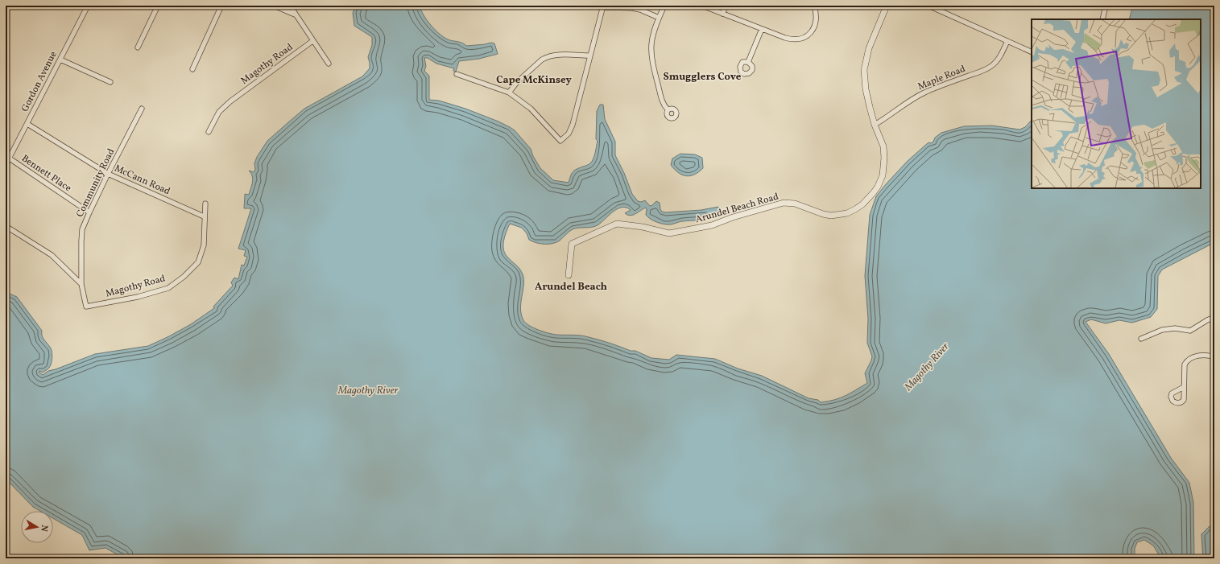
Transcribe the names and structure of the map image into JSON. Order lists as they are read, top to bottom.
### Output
{
  "streets": {
    "street": [
      "Magothy Road",
      "Maple Road",
      "Gordon Avenue",
      "Bennett Place",
      "McCann Road",
      "Community Road",
      "Arundel Beach Road"
    ]
  },
  "crossings": [
    ["Magothy Road", "McCann Road"],
    ["Magothy Road", "Community Road"],
    ["Maple Road", "Arundel Beach Road"],
    ["Gordon Avenue", "Bennett Place"],
    ["Gordon Avenue", "McCann Road"],
    ["Bennett Place", "Community Road"],
    ["McCann Road", "Community Road"]
  ],
  "districts": ["Smugglers Cove", "Cape McKinsey", "Arundel Beach"],
  "water": ["Magothy River"],
  "north": "right"
}
